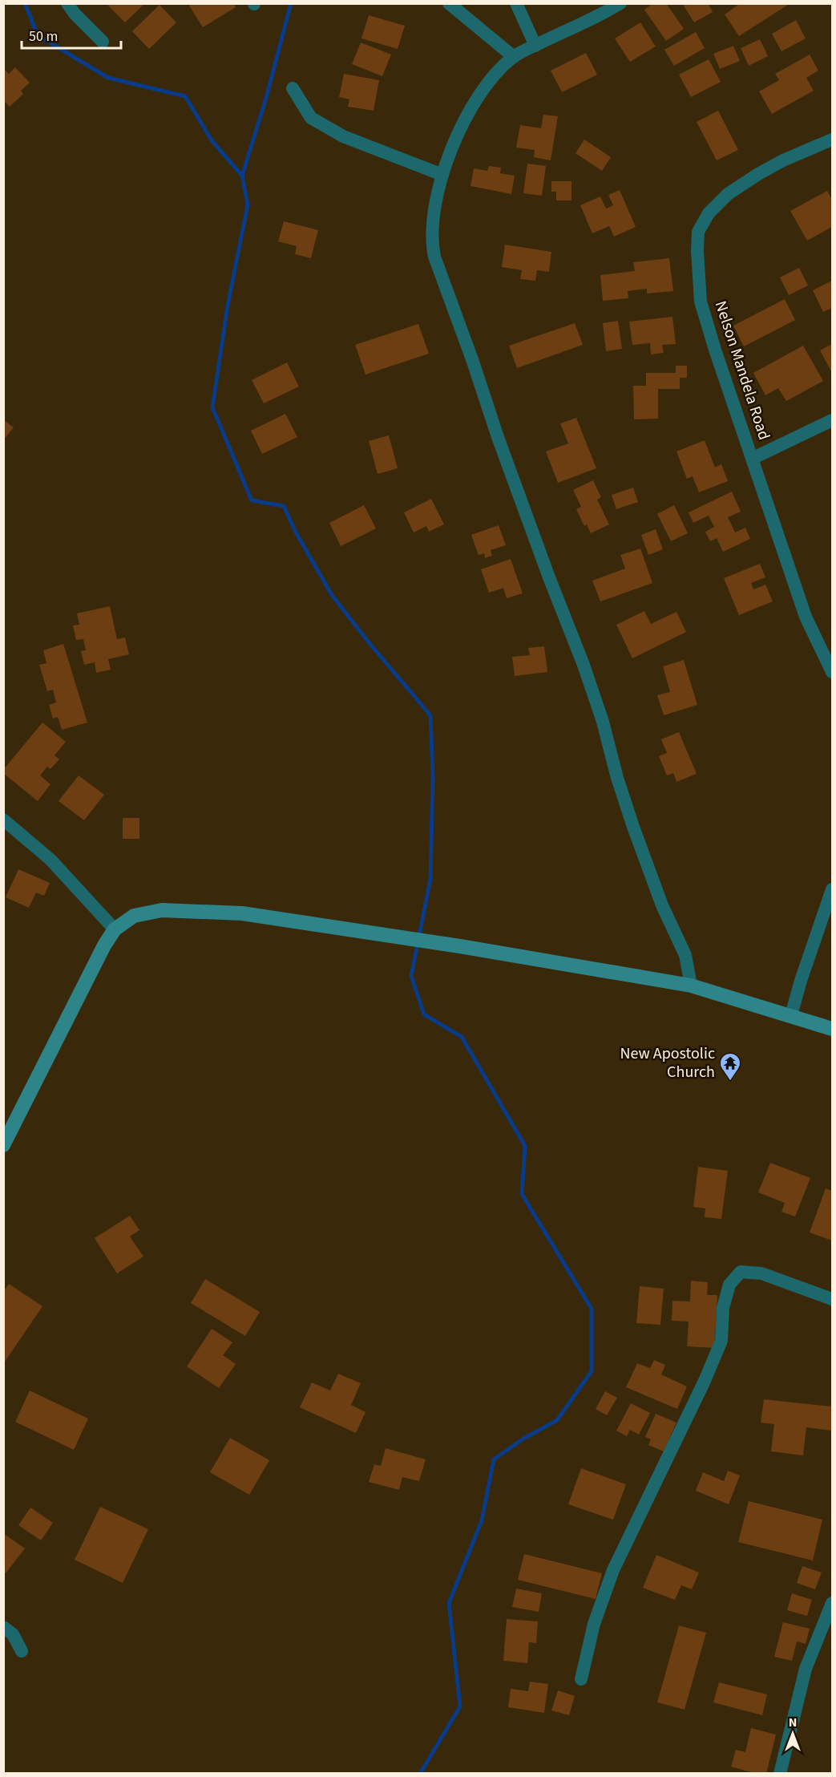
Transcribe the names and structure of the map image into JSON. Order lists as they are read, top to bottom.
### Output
{
  "streets": {
    "street": ["Nelson Mandela Road"]
  },
  "places": {
    "temple": ["New Apostolic Church"]
  },
  "scale_bar": "50 m",
  "north": "top"
}
